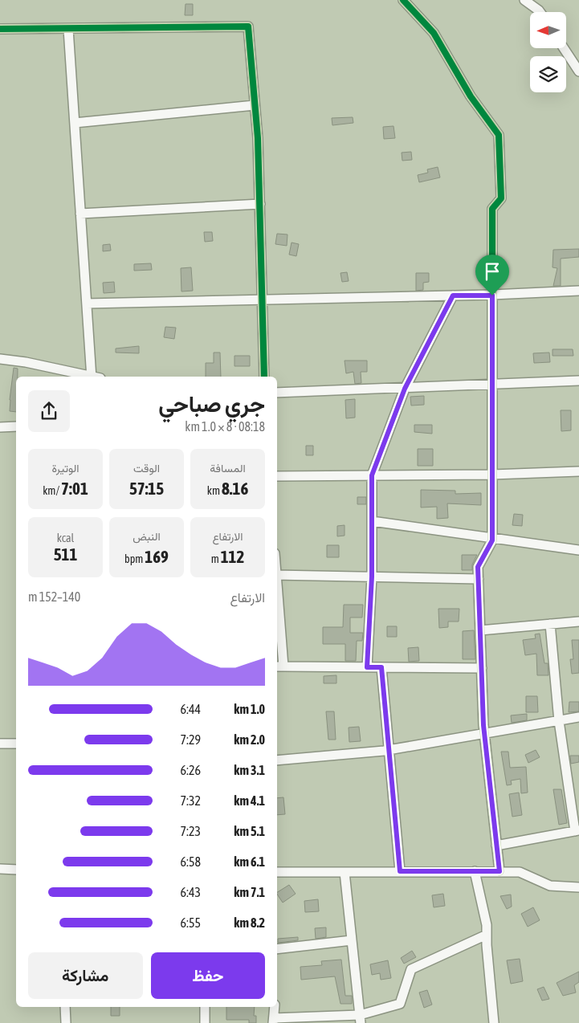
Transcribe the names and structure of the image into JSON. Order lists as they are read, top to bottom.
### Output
{
  "north": "left",
  "page": {
    "heading": ["جري صباحي", "08:18 · 8 × 1.0 km"],
    "stats": [
      ["المسافة", "8.16 km"],
      ["الوقت", "57:15"],
      ["الوتيرة", "7:01 /km"],
      ["الارتفاع", "112 m"],
      ["النبض", "169 bpm"],
      ["kcal", "511"]
    ],
    "chart": ["الارتفاع", "140–152 m"],
    "list": [
      {
        "name": "1.0 km",
        "note": "6:44"
      },
      {
        "name": "2.0 km",
        "note": "7:29"
      },
      {
        "name": "3.1 km",
        "note": "6:26"
      },
      {
        "name": "4.1 km",
        "note": "7:32"
      },
      {
        "name": "5.1 km",
        "note": "7:23"
      },
      {
        "name": "6.1 km",
        "note": "6:58"
      },
      {
        "name": "7.1 km",
        "note": "6:43"
      },
      {
        "name": "8.2 km",
        "note": "6:55"
      }
    ],
    "buttons": ["حفظ", "مشاركة"]
  }
}
